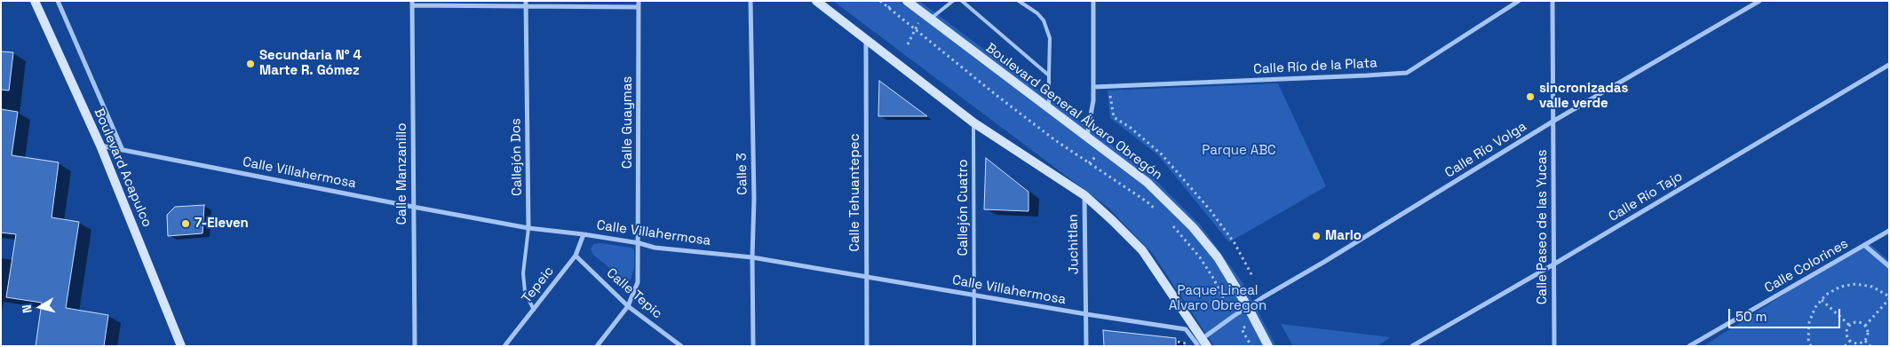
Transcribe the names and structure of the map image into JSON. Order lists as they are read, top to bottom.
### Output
{
  "streets": {
    "main road": ["Boulevard General Álvaro Obregón", "Boulevard Acapulco"],
    "street": [
      "Calle Río de la Plata",
      "Calle Guaymas",
      "Calle Río Volga",
      "Callejón Dos",
      "Calle Villahermosa",
      "Calle Manzanillo",
      "Calle 3",
      "Calle Tehuantepec",
      "Calle Río Tajo",
      "Calle Paseo de las Yucas",
      "Juchitlan",
      "Calle Colorines",
      "Tepeic",
      "Calle Tepic"
    ],
    "lane": ["Callejón Cuatro"]
  },
  "crossings": [
    ["Boulevard General Álvaro Obregón", "Calle Río Volga"],
    ["Calle Guaymas", "Calle Villahermosa"],
    ["Calle Guaymas", "Calle Tepic"],
    ["Calle Río Volga", "Calle Villahermosa"],
    ["Calle Río Volga", "Calle Paseo de las Yucas"],
    ["Callejón Dos", "Calle Villahermosa"],
    ["Callejón Dos", "Tepeic"],
    ["Boulevard Acapulco", "Calle Villahermosa"],
    ["Calle Villahermosa", "Calle Manzanillo"],
    ["Calle Villahermosa", "Calle 3"],
    ["Calle Villahermosa", "Calle Tehuantepec"],
    ["Calle Villahermosa", "Callejón Cuatro"],
    ["Calle Villahermosa", "Juchitlan"],
    ["Calle Villahermosa", "Tepeic"],
    ["Calle Río Tajo", "Calle Paseo de las Yucas"],
    ["Tepeic", "Calle Tepic"]
  ],
  "parks": ["Parque ABC", "Paque Lineal Alvaro Obregon"],
  "places": [
    "Secundaria N° 4 Marte R. Gómez",
    "sincronizadas valle verde",
    "7-Eleven",
    "Marlo"
  ],
  "scale_bar": "50 m",
  "north": "left"
}
